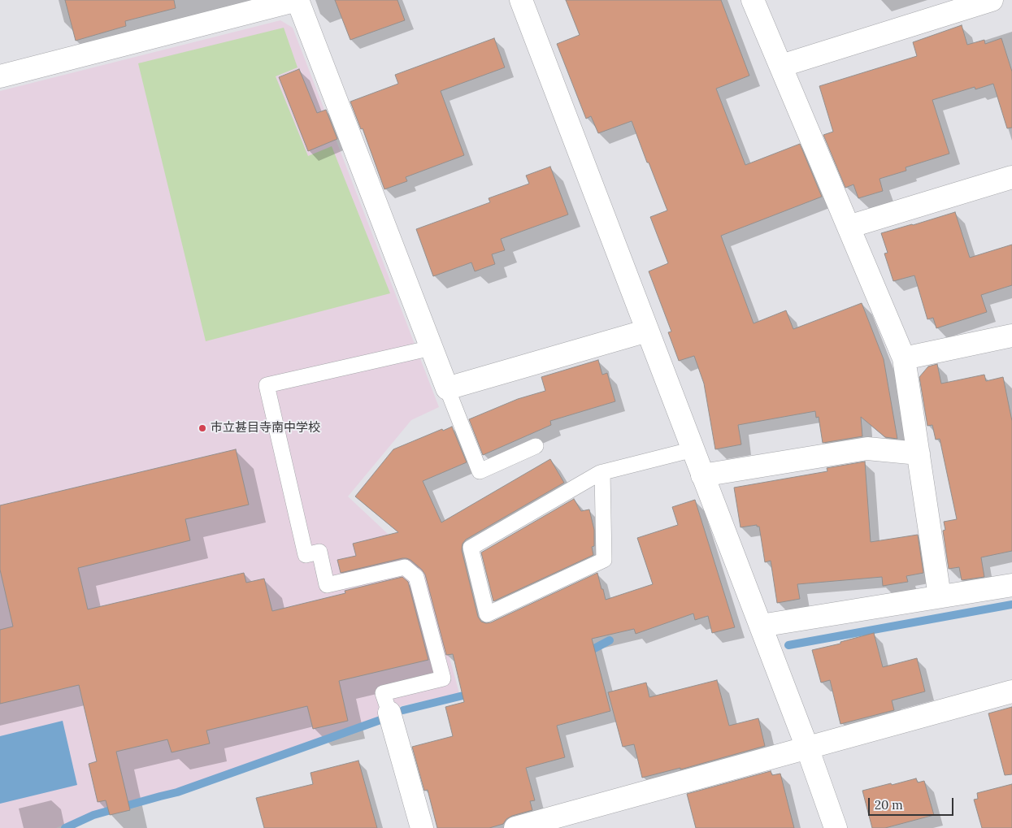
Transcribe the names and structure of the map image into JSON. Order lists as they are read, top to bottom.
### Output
{
  "places": ["市立甚目寺南中学校"],
  "scale_bar": "20 m"
}
